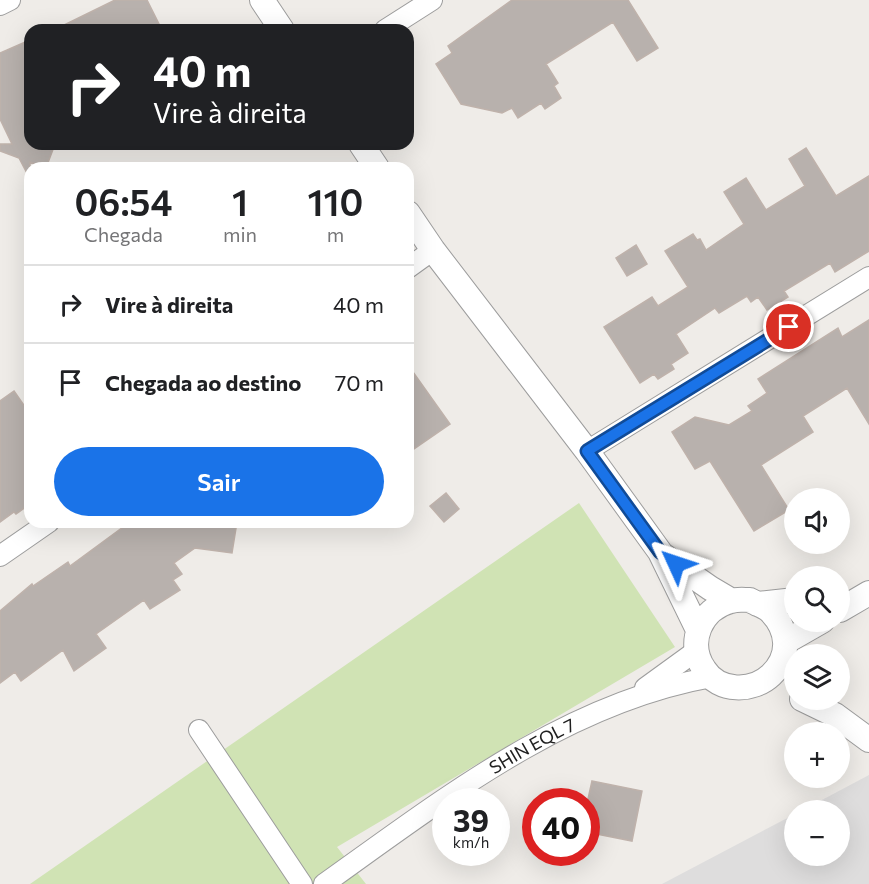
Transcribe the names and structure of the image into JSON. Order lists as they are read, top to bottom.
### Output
{
  "streets": {
    "street": ["SHIN EQL 7"]
  },
  "page": {
    "turn": ["40 m", "Vire à direita"],
    "eta": [
      "06:54",
      "Chegada",
      "1",
      "min",
      "110",
      "m"
    ],
    "list": [
      {
        "name": "Vire à direita",
        "value": "40 m"
      },
      {
        "name": "Chegada ao destino",
        "value": "70 m"
      }
    ],
    "buttons": "Sair",
    "map_buttons": ["+", "−"],
    "speed": "39 km/h",
    "limit": "40"
  }
}
